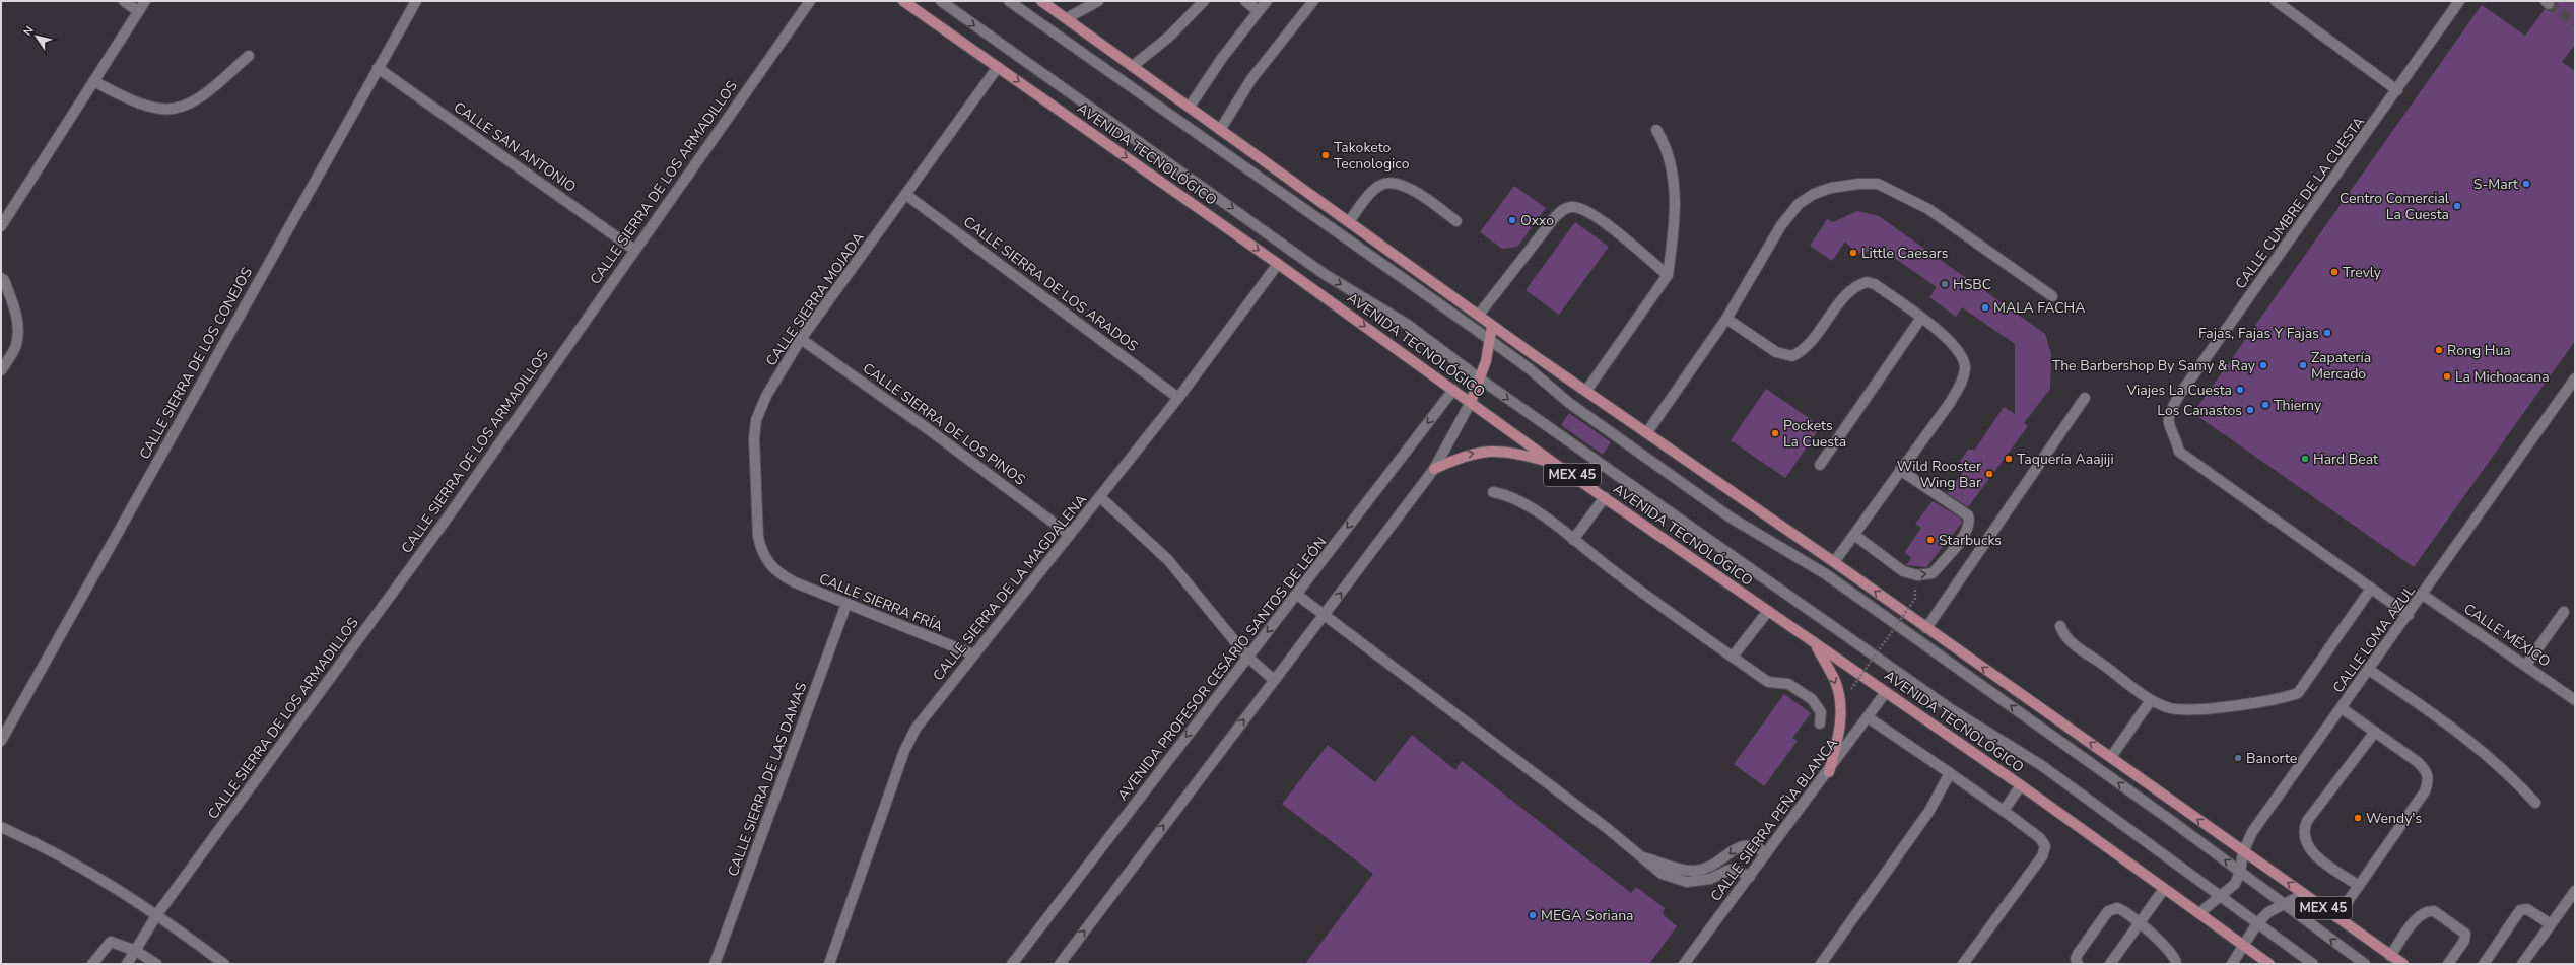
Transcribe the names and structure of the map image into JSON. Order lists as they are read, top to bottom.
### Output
{
  "streets": {
    "main road": ["AVENIDA TECNOLÓGICO", "MEX 45"],
    "street": [
      "CALLE SAN ANTONIO",
      "CALLE SIERRA DE LOS ARMADILLOS",
      "CALLE CUMBRE DE LA CUESTA",
      "CALLE SIERRA DE LOS ARADOS",
      "CALLE SIERRA MOJADA",
      "CALLE SIERRA DE LOS CONEJOS",
      "CALLE SIERRA DE LOS PINOS",
      "CALLE SIERRA DE LA MAGDALENA",
      "CALLE SIERRA FRÍA",
      "CALLE MÉXICO",
      "CALLE LOMA AZUL",
      "AVENIDA PROFESOR CESÁRIO SANTOS DE LEÓN",
      "CALLE SIERRA DE LAS DAMAS",
      "CALLE SIERRA PEÑA BLANCA"
    ]
  },
  "crossings": [
    ["CALLE SAN ANTONIO", "CALLE SIERRA DE LOS ARMADILLOS"],
    ["CALLE SAN ANTONIO", "CALLE SIERRA DE LOS CONEJOS"],
    ["AVENIDA TECNOLÓGICO", "CALLE SIERRA MOJADA"],
    ["AVENIDA TECNOLÓGICO", "CALLE SIERRA DE LA MAGDALENA"],
    ["AVENIDA TECNOLÓGICO", "CALLE LOMA AZUL"],
    ["AVENIDA TECNOLÓGICO", "AVENIDA PROFESOR CESÁRIO SANTOS DE LEÓN"],
    ["AVENIDA TECNOLÓGICO", "CALLE SIERRA PEÑA BLANCA"],
    ["CALLE SIERRA DE LOS ARADOS", "CALLE SIERRA MOJADA"],
    ["CALLE SIERRA DE LOS ARADOS", "CALLE SIERRA DE LA MAGDALENA"],
    ["CALLE SIERRA MOJADA", "CALLE SIERRA DE LOS PINOS"],
    ["CALLE SIERRA MOJADA", "CALLE SIERRA FRÍA"],
    ["CALLE SIERRA DE LOS PINOS", "CALLE SIERRA DE LA MAGDALENA"],
    ["MEX 45", "CALLE LOMA AZUL"],
    ["CALLE SIERRA DE LA MAGDALENA", "CALLE SIERRA FRÍA"],
    ["CALLE SIERRA FRÍA", "CALLE SIERRA DE LAS DAMAS"],
    ["CALLE MÉXICO", "CALLE LOMA AZUL"]
  ],
  "places": [
    "Takoketo Tecnologico",
    "S-Mart",
    "Centro Comercial La Cuesta",
    "Oxxo",
    "Little Caesars",
    "Trevly",
    "HSBC",
    "MALA FACHA",
    "Fajas, Fajas Y Fajas",
    "Rong Hua",
    "The Barbershop By Samy & Ray",
    "Zapatería Mercado",
    "La Michoacana",
    "Viajes La Cuesta",
    "Thierny",
    "Los Canastos",
    "Pockets La Cuesta",
    "Taquería Aaajiji",
    "Hard Beat",
    "Wild Rooster Wing Bar",
    "Starbucks",
    "Banorte",
    "Wendy's",
    "MEGA Soriana"
  ],
  "north": "top left"
}
